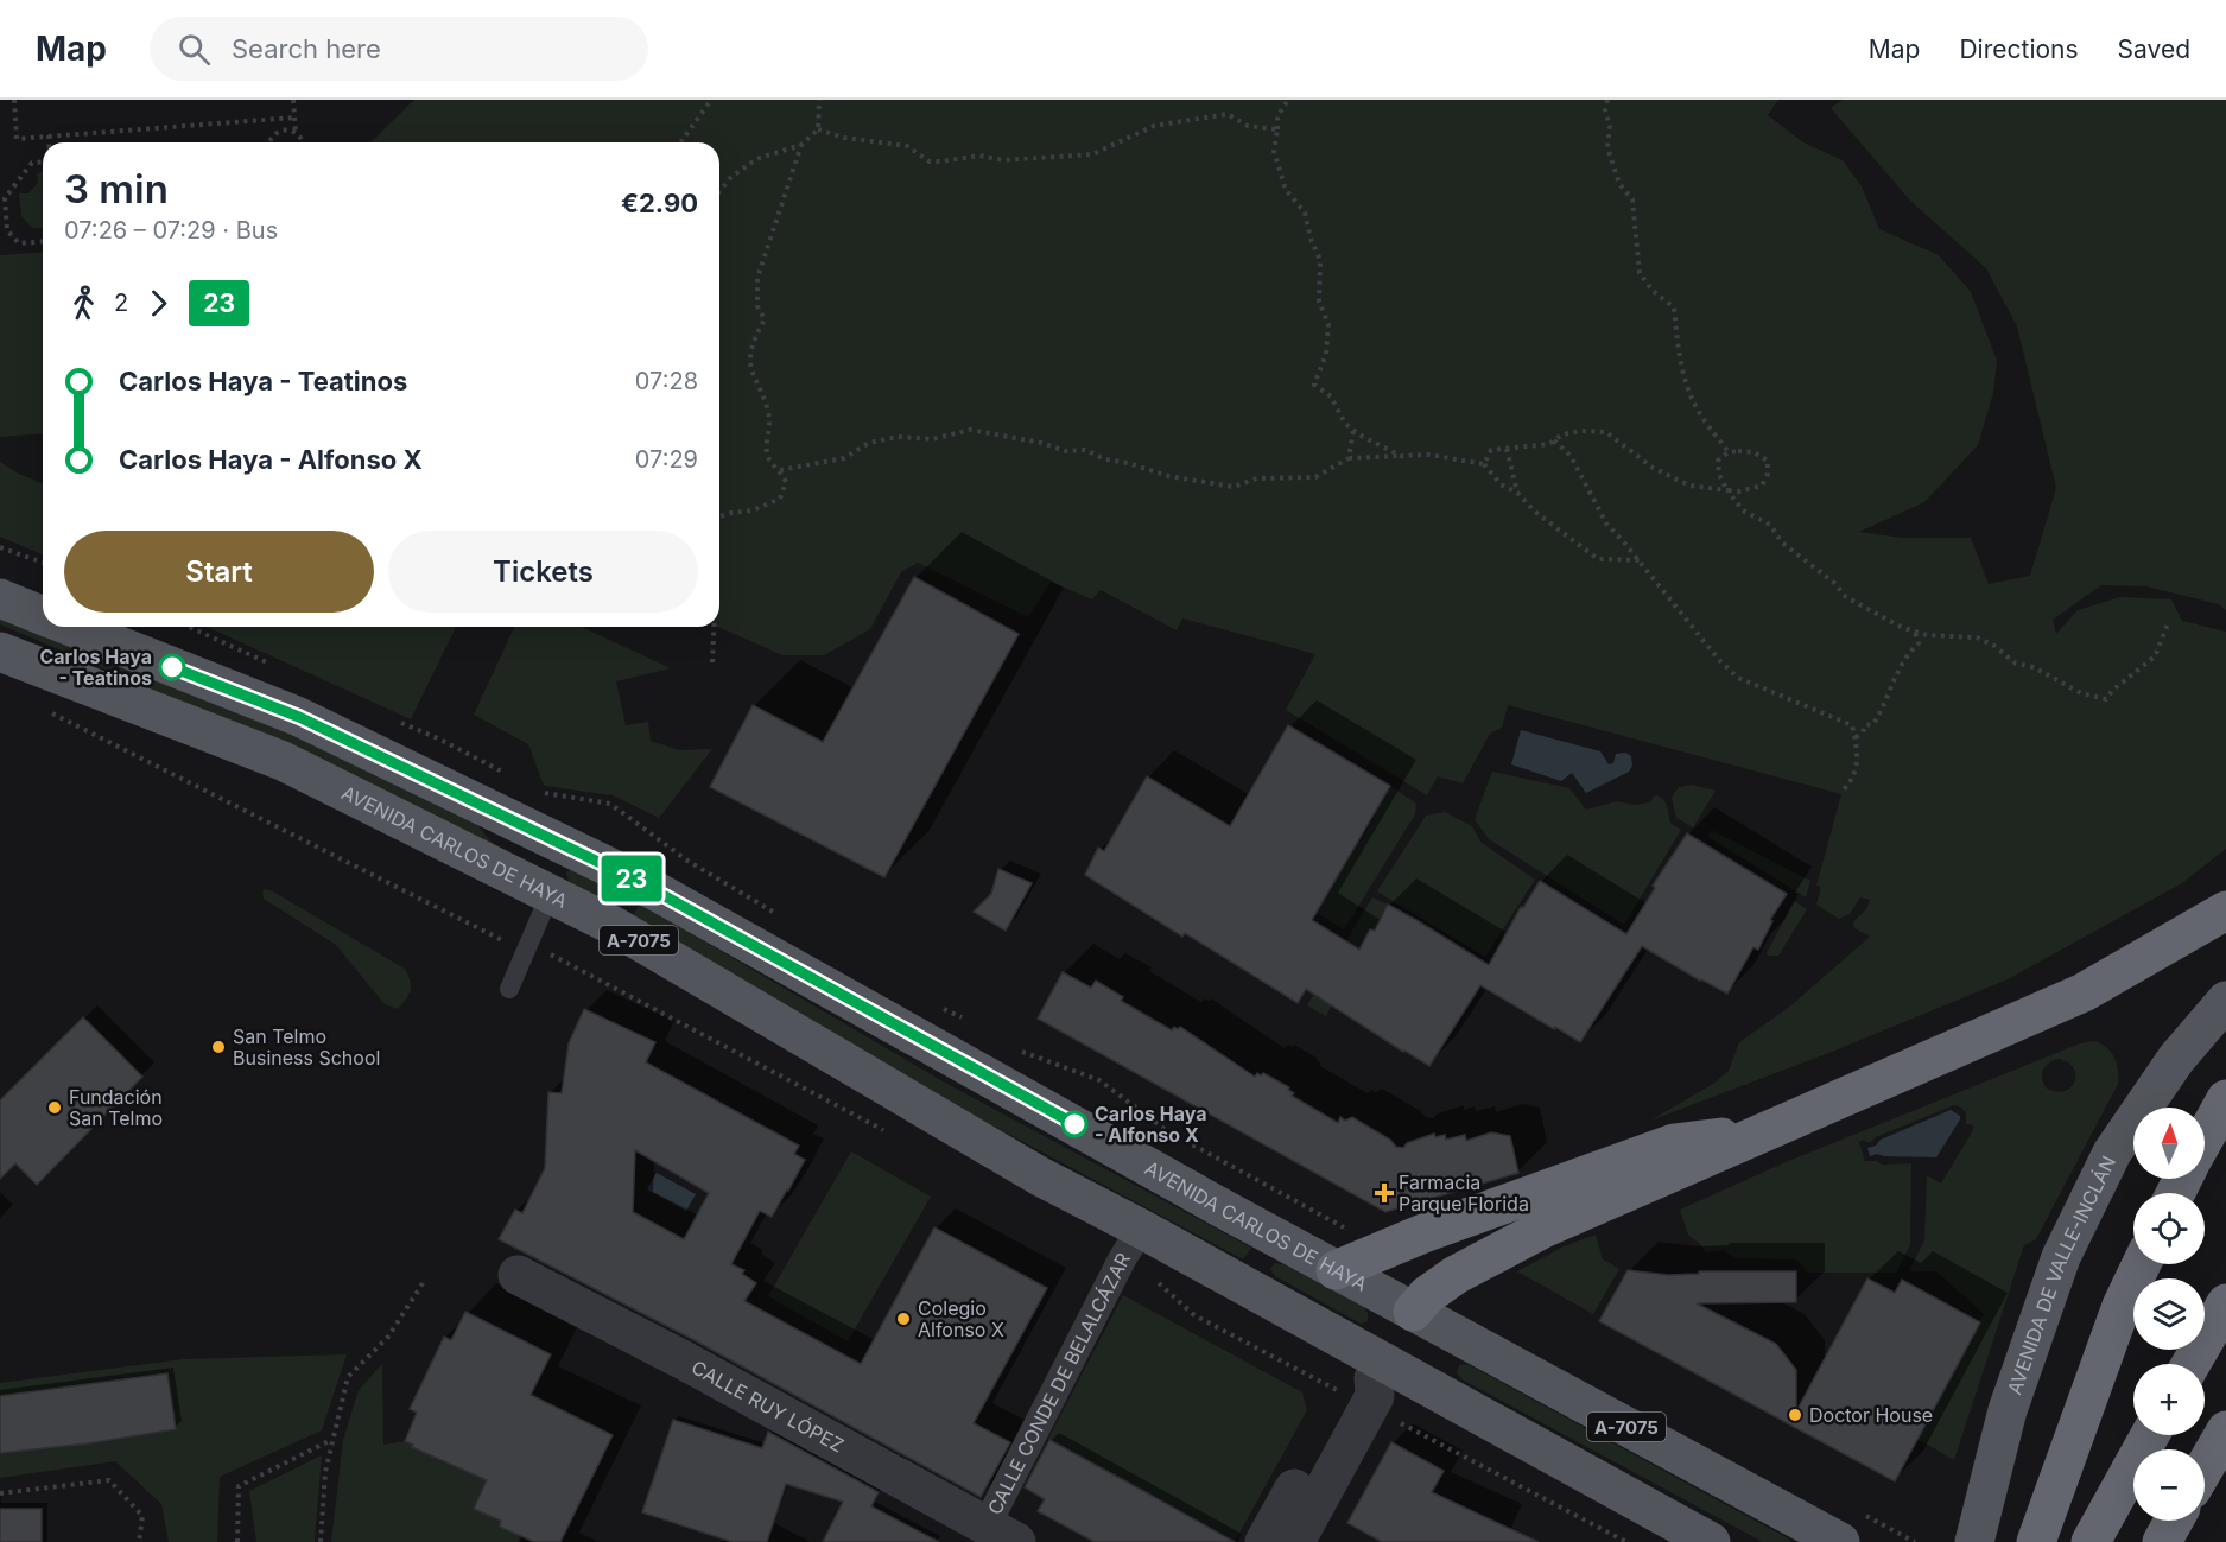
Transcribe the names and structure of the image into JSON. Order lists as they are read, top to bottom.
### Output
{
  "streets": {
    "main road": ["AVENIDA CARLOS DE HAYA", "A-7075", "AVENIDA DE VALLE-INCLÁN"],
    "street": ["CALLE CONDE DE BELALCÁZAR", "CALLE RUY LÓPEZ"]
  },
  "crossings": [
    ["AVENIDA CARLOS DE HAYA", "CALLE CONDE DE BELALCÁZAR"],
    ["CALLE CONDE DE BELALCÁZAR", "CALLE RUY LÓPEZ"]
  ],
  "places": {
    "other": [
      "Carlos Haya - Teatinos",
      "San Telmo Business School",
      "Fundación San Telmo",
      "Carlos Haya - Alfonso X",
      "Colegio Alfonso X",
      "Doctor House"
    ],
    "health": ["Farmacia Parque Florida"]
  },
  "lines": ["bus line 23"],
  "north": "top",
  "page": {
    "header": "Map",
    "search": "Search here",
    "nav": ["Map", "Directions", "Saved"],
    "on_map": "23",
    "heading": ["3 min", "07:26 – 07:29 · Bus", "€2.90"],
    "legs": ["2", "23"],
    "list": [
      {
        "name": "Carlos Haya - Teatinos",
        "value": "07:28"
      },
      {
        "name": "Carlos Haya - Alfonso X",
        "value": "07:29"
      }
    ],
    "buttons": ["Start", "Tickets"],
    "map_buttons": ["+", "−"]
  }
}
